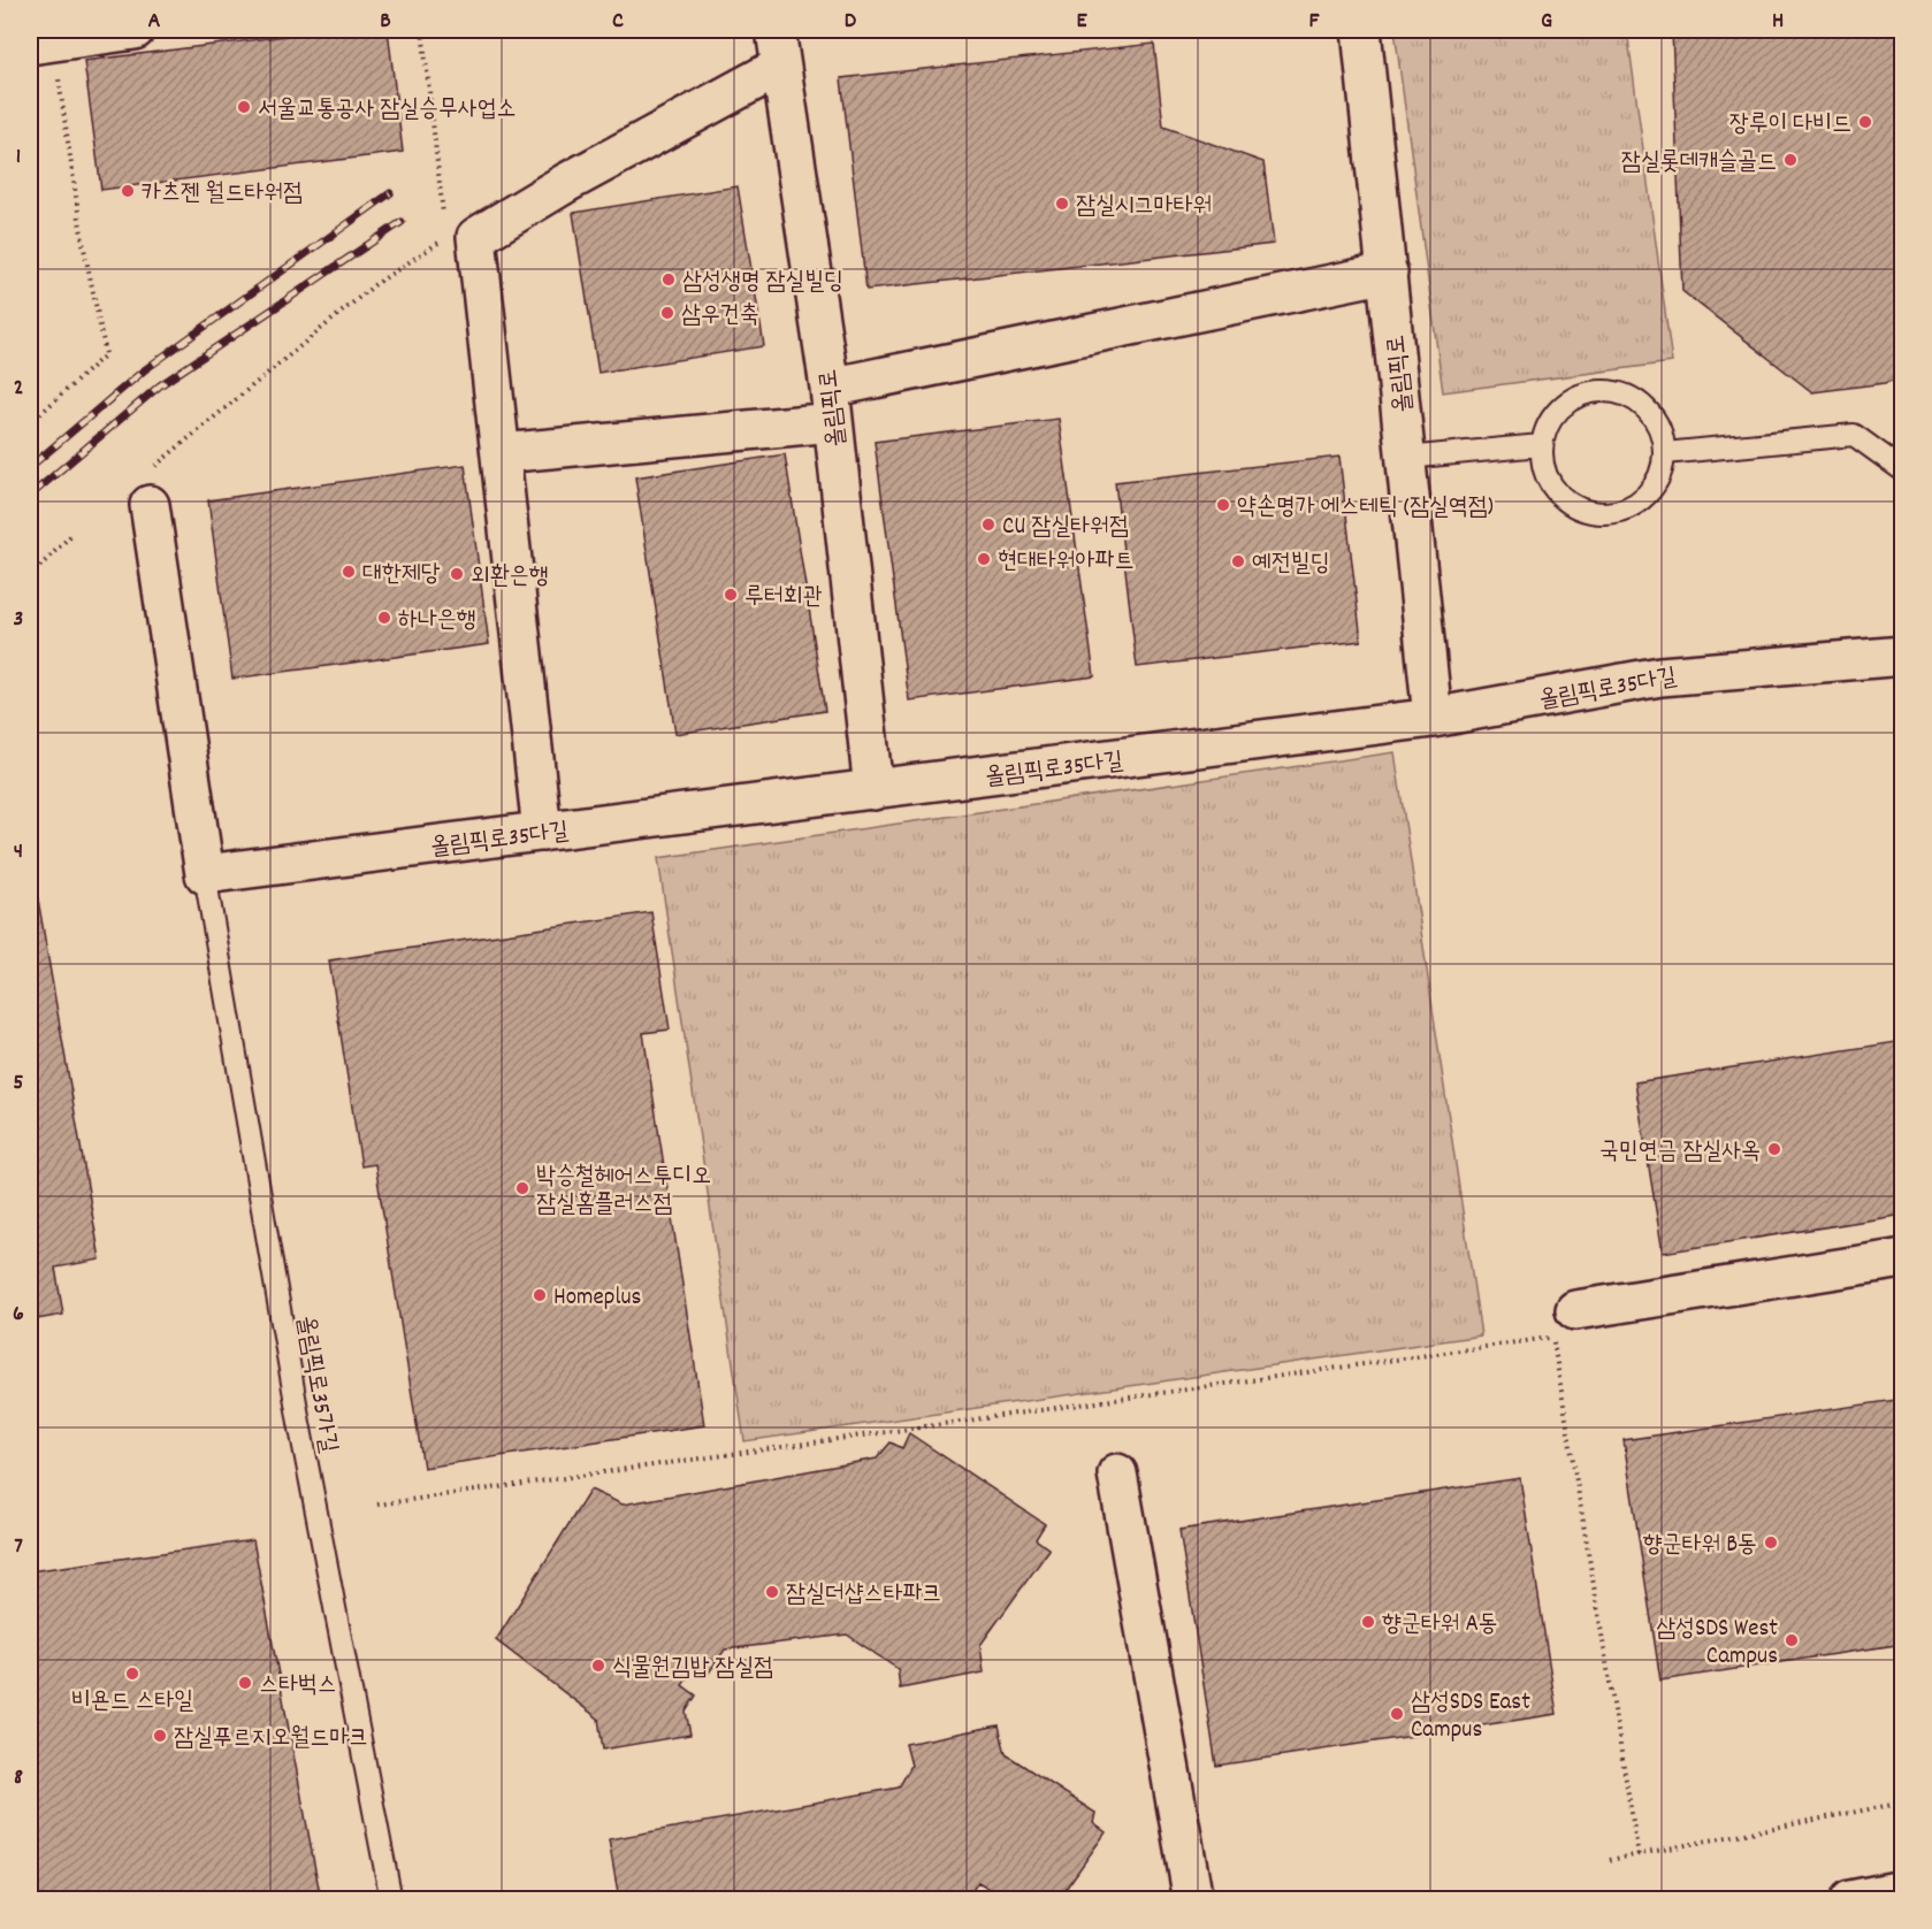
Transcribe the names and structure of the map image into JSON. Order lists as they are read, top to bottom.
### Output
{
  "streets": {
    "street": ["올림픽로", "올림픽로35다길"],
    "lane": ["올림픽로35가길"]
  },
  "crossings": [
    ["올림픽로", "올림픽로35다길"],
    ["올림픽로35다길", "올림픽로35가길"]
  ],
  "places": [
    "서울교통공사 잠실승무사업소",
    "장루이 다비드",
    "잠실롯데캐슬골드",
    "카츠젠 월드타워점",
    "잠실시그마타워",
    "삼성생명 잠실빌딩",
    "삼우건축",
    "약손명가 에스테틱 (잠실역점)",
    "CU 잠실타워점",
    "현대타워아파트",
    "예전빌딩",
    "대한제당",
    "외환은행",
    "루터회관",
    "하나은행",
    "국민연금 잠실사옥",
    "박승철헤어스투디오 잠실홈플러스점",
    "Homeplus",
    "향군타워 B동",
    "잠실더샵스타파크",
    "향군타워 A동",
    "삼성SDS West Campus",
    "식물원김밥 잠실점",
    "비욘드 스타일",
    "스타벅스",
    "삼성SDS East Campus",
    "잠실푸르지오월드마크"
  ],
  "grid": {
    "columns": [
      "A",
      "B",
      "C",
      "D",
      "E",
      "F",
      "G",
      "H"
    ],
    "rows": [
      "1",
      "2",
      "3",
      "4",
      "5",
      "6",
      "7",
      "8"
    ]
  }
}
